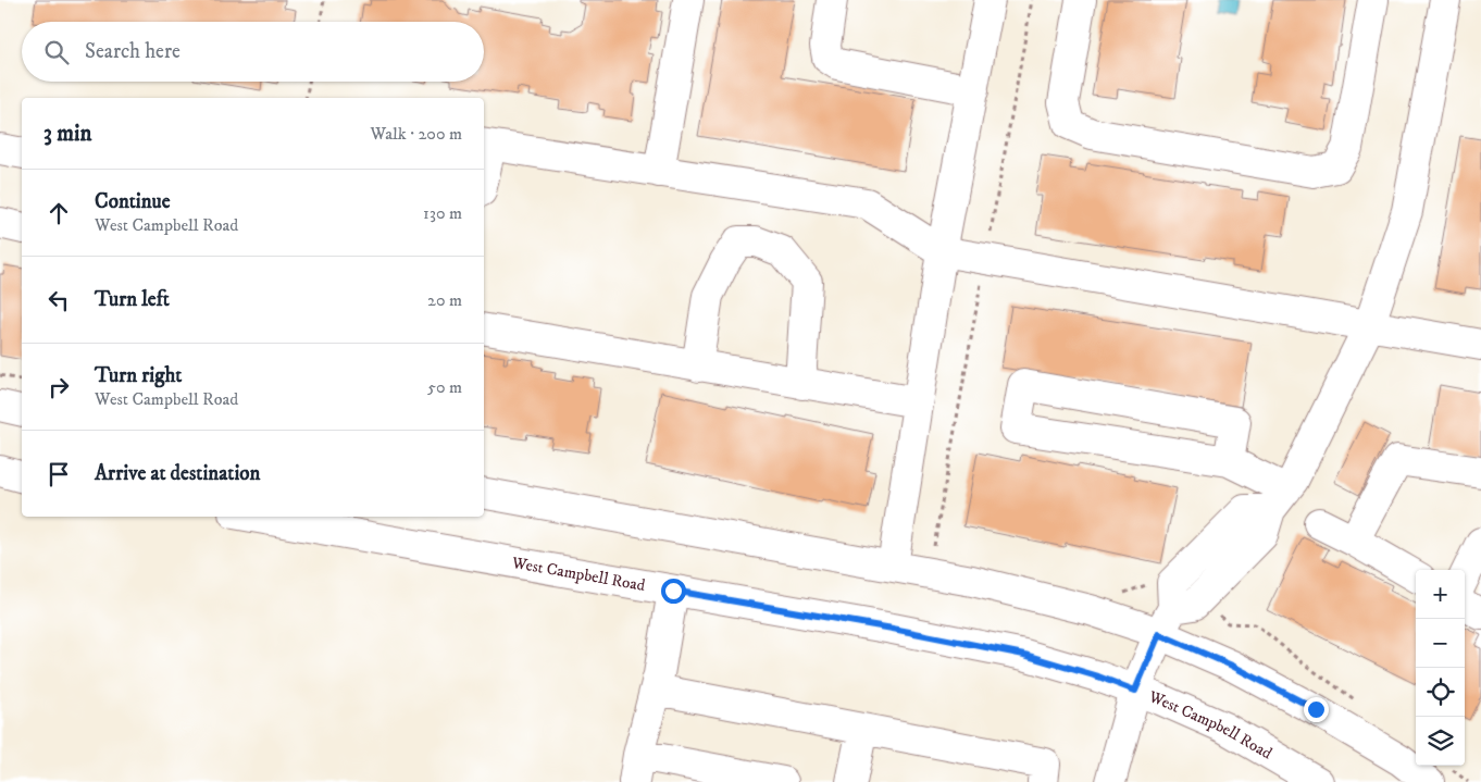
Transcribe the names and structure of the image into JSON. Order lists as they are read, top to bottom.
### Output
{
  "streets": {
    "street": ["West Campbell Road"]
  },
  "page": {
    "search": "Search here",
    "heading": ["3 min", "Walk · 200 m"],
    "list": [
      ["Continue", "West Campbell Road", "130 m"],
      ["Turn left", "20 m"],
      ["Turn right", "West Campbell Road", "50 m"],
      "Arrive at destination"
    ],
    "map_buttons": ["+", "−"]
  }
}
